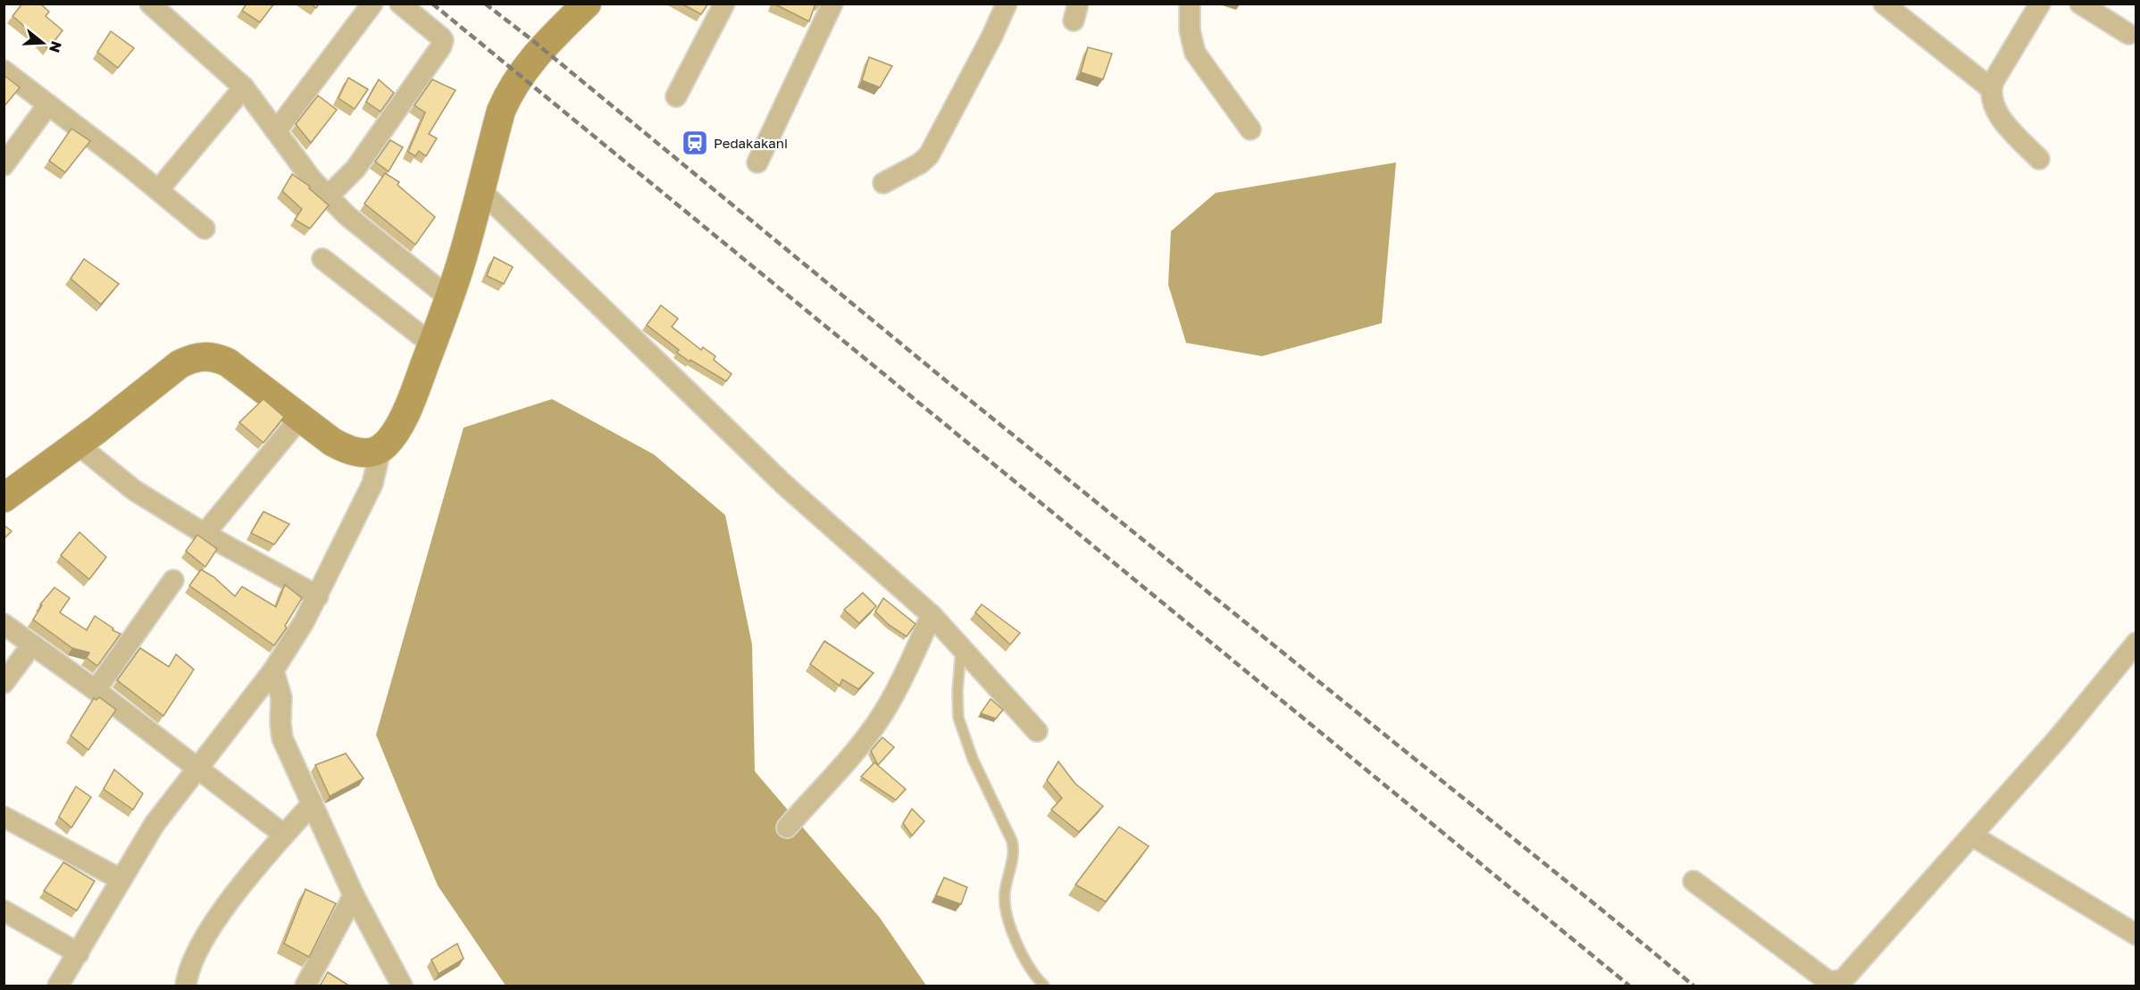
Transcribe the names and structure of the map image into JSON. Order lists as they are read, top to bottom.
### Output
{
  "places": {
    "station": ["Pedakakani"]
  },
  "north": "right"
}
